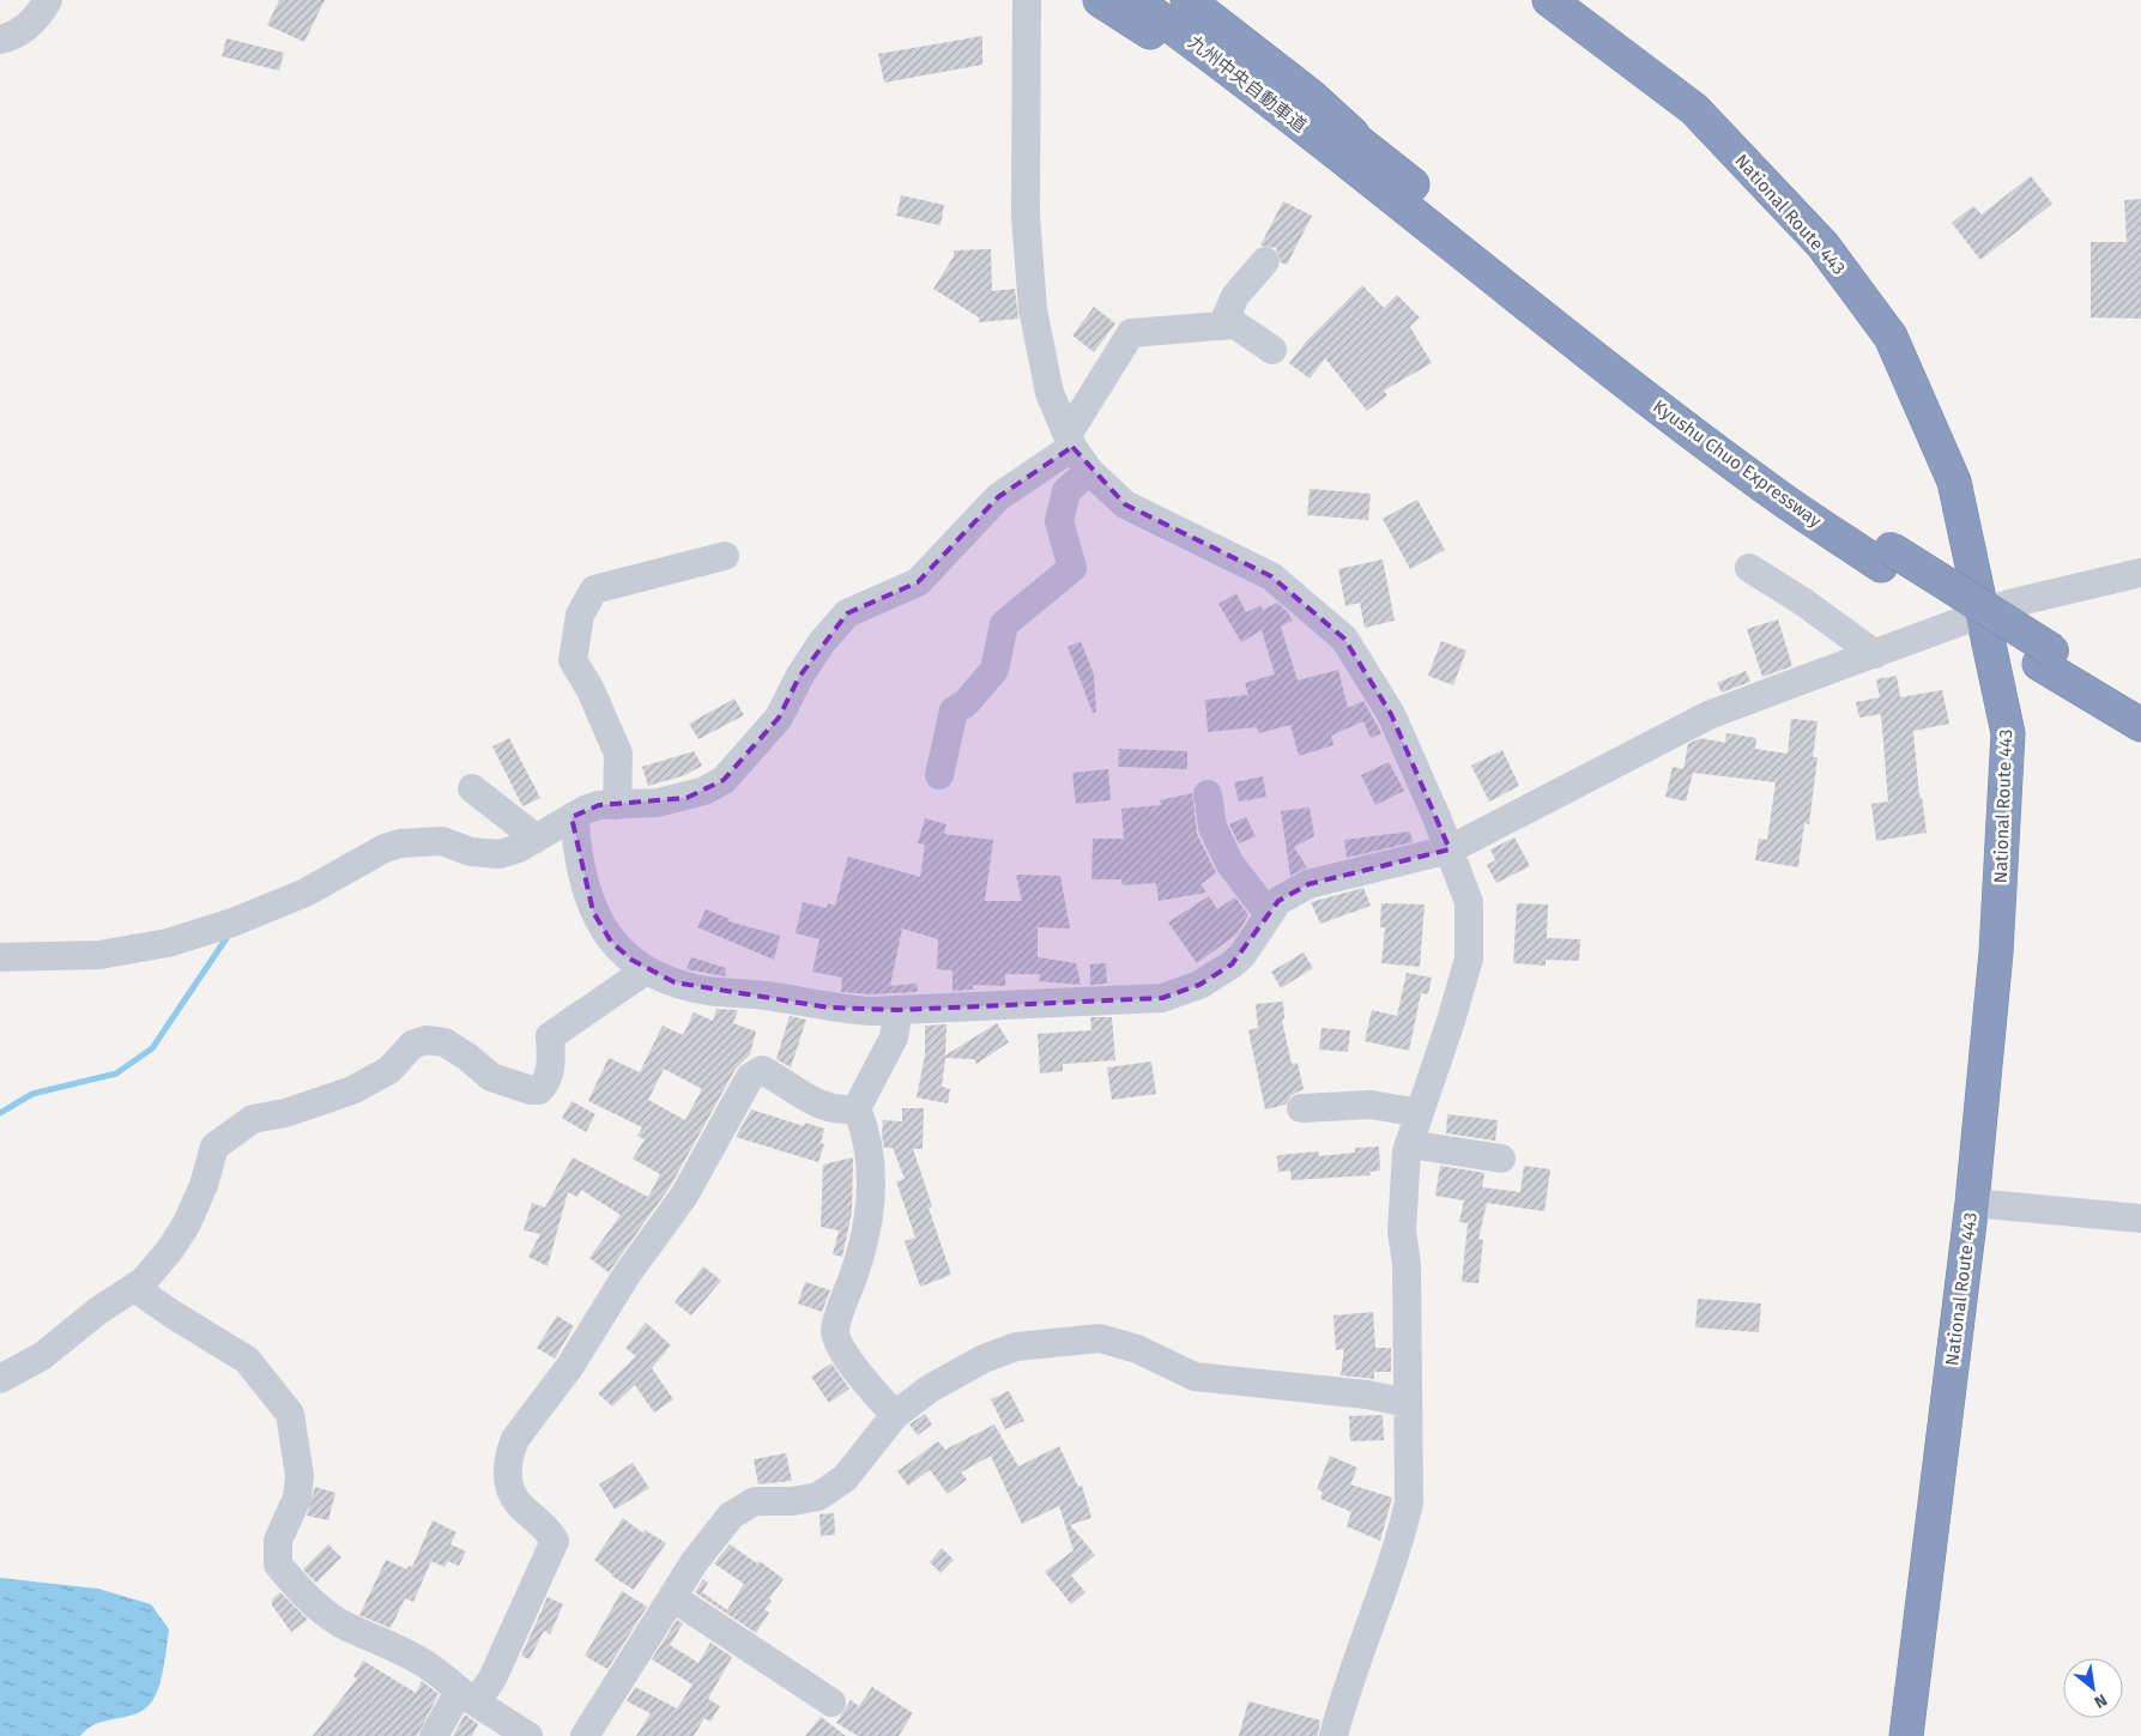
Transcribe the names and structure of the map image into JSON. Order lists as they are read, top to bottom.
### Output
{
  "streets": {
    "highway": ["九州中央自動車道", "National Route 443", "Kyushu Chuo Expressway"]
  },
  "crossings": [
    ["九州中央自動車道", "Kyushu Chuo Expressway"]
  ],
  "north": "bottom right"
}
